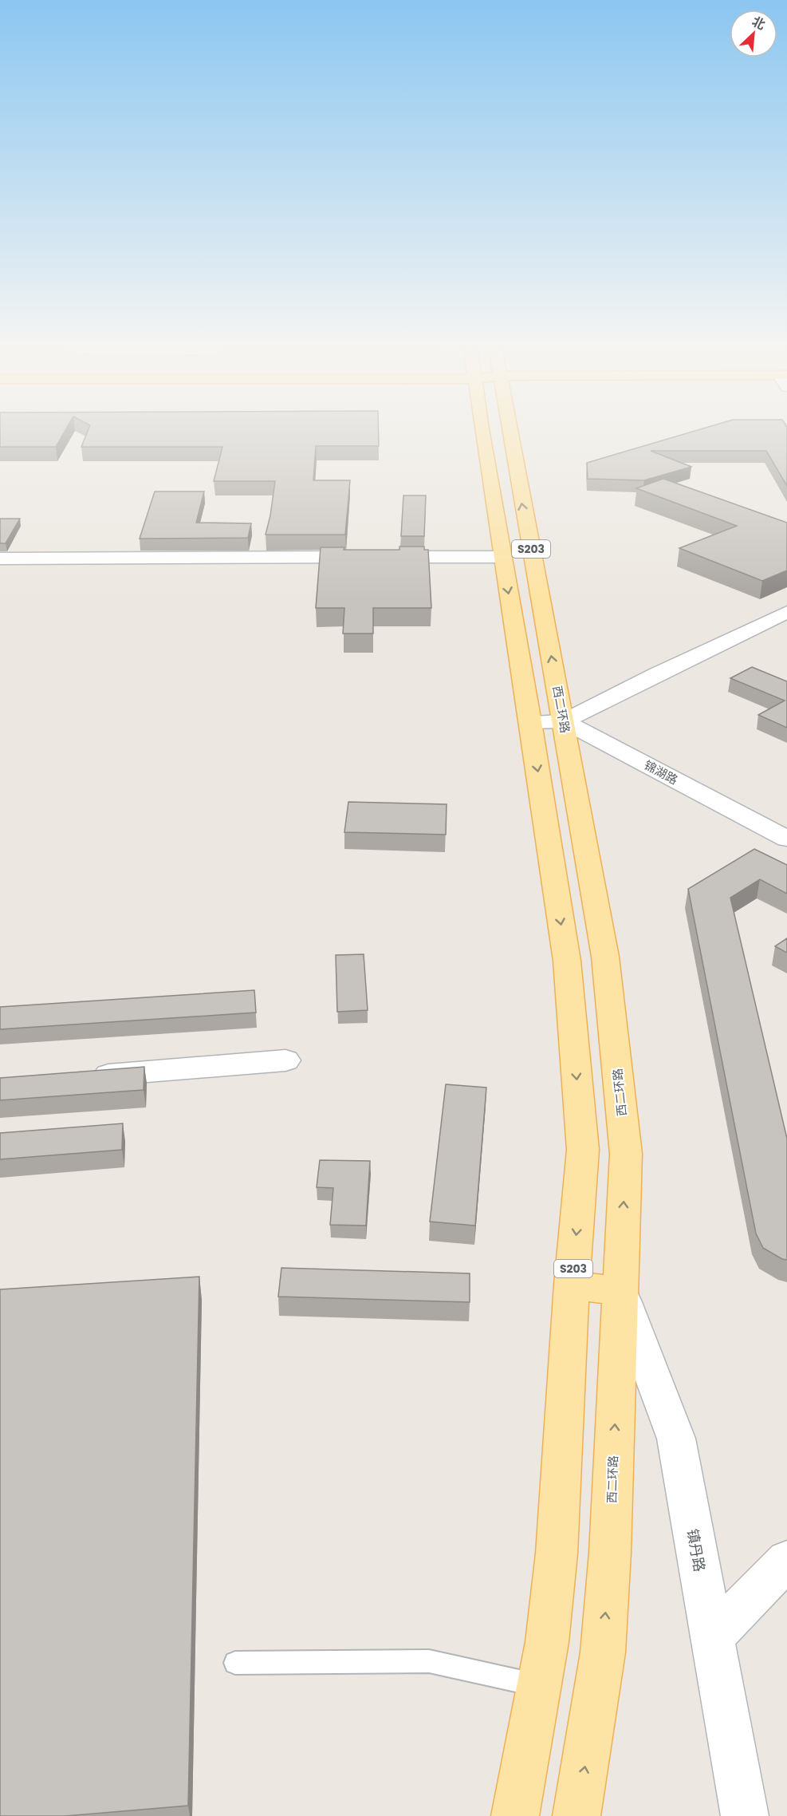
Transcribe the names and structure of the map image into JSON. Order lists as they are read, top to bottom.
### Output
{
  "streets": {
    "main road": ["S203", "西二环路"],
    "street": ["锦湖路", "镇丹路"]
  },
  "crossings": [
    ["S203", "锦湖路"],
    ["西二环路", "锦湖路"],
    ["西二环路", "镇丹路"]
  ],
  "north": "top right"
}
